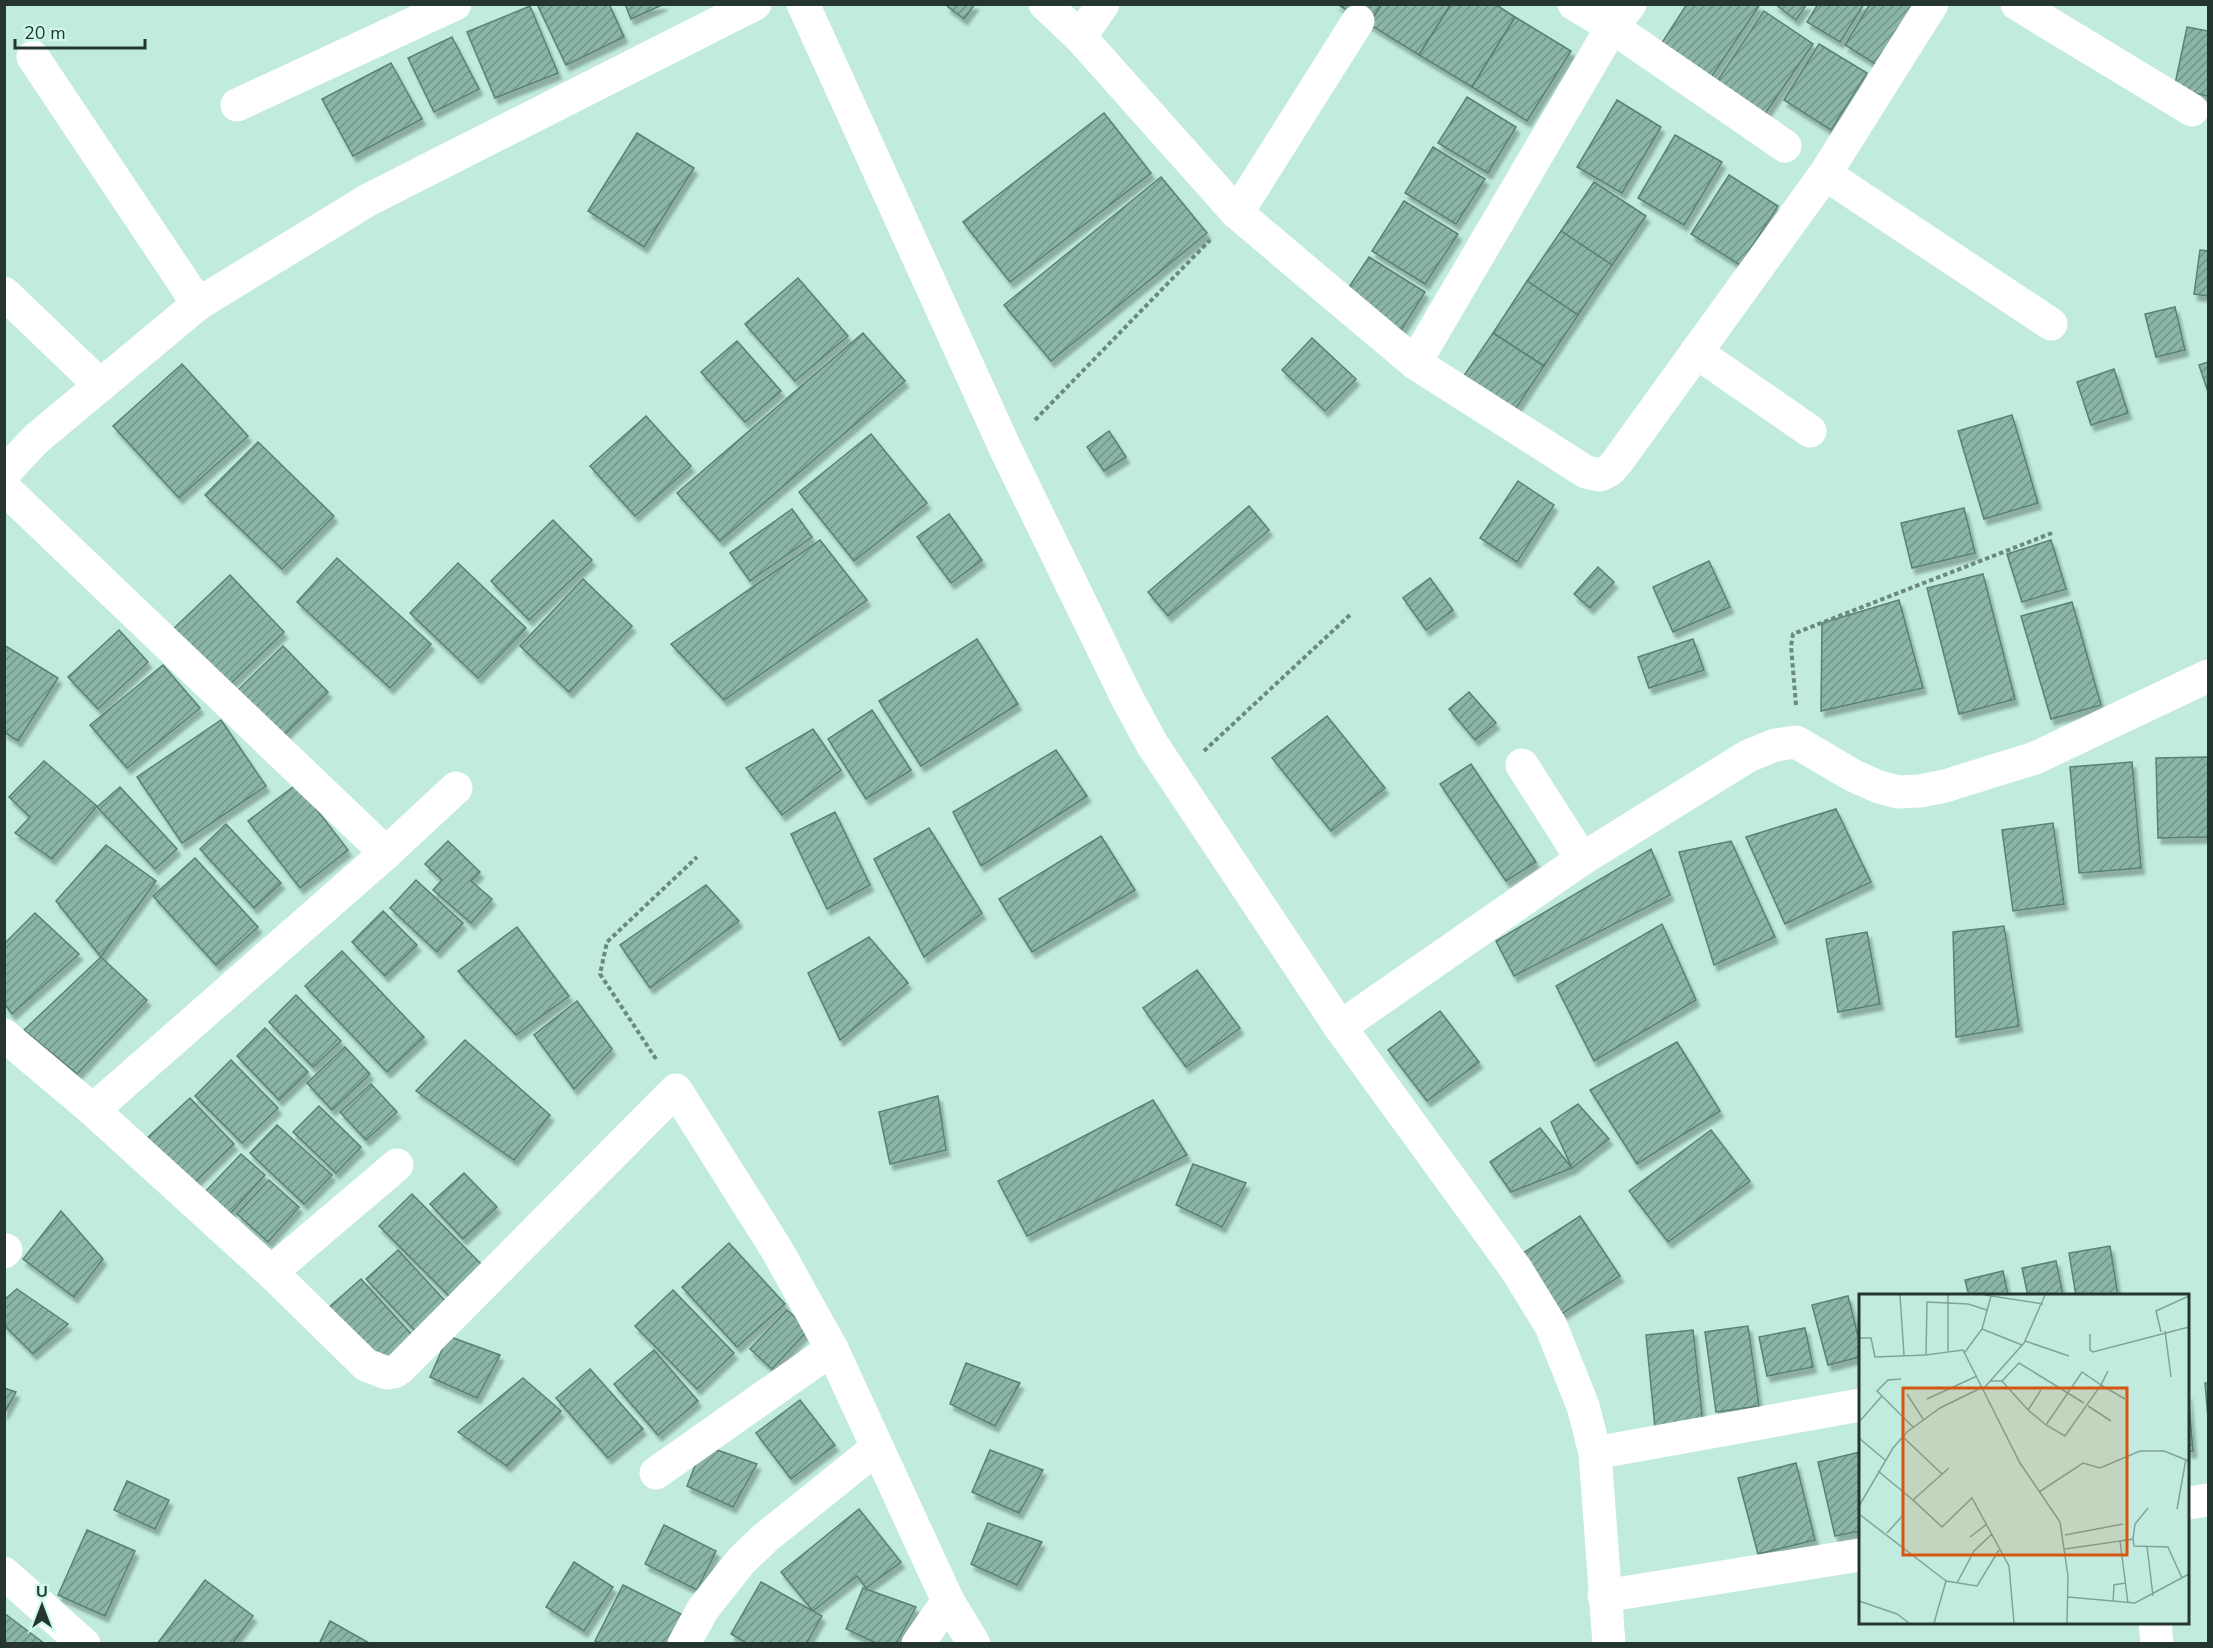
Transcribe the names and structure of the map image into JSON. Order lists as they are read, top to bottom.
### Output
{
  "scale_bar": "20 m",
  "north": "top"
}
